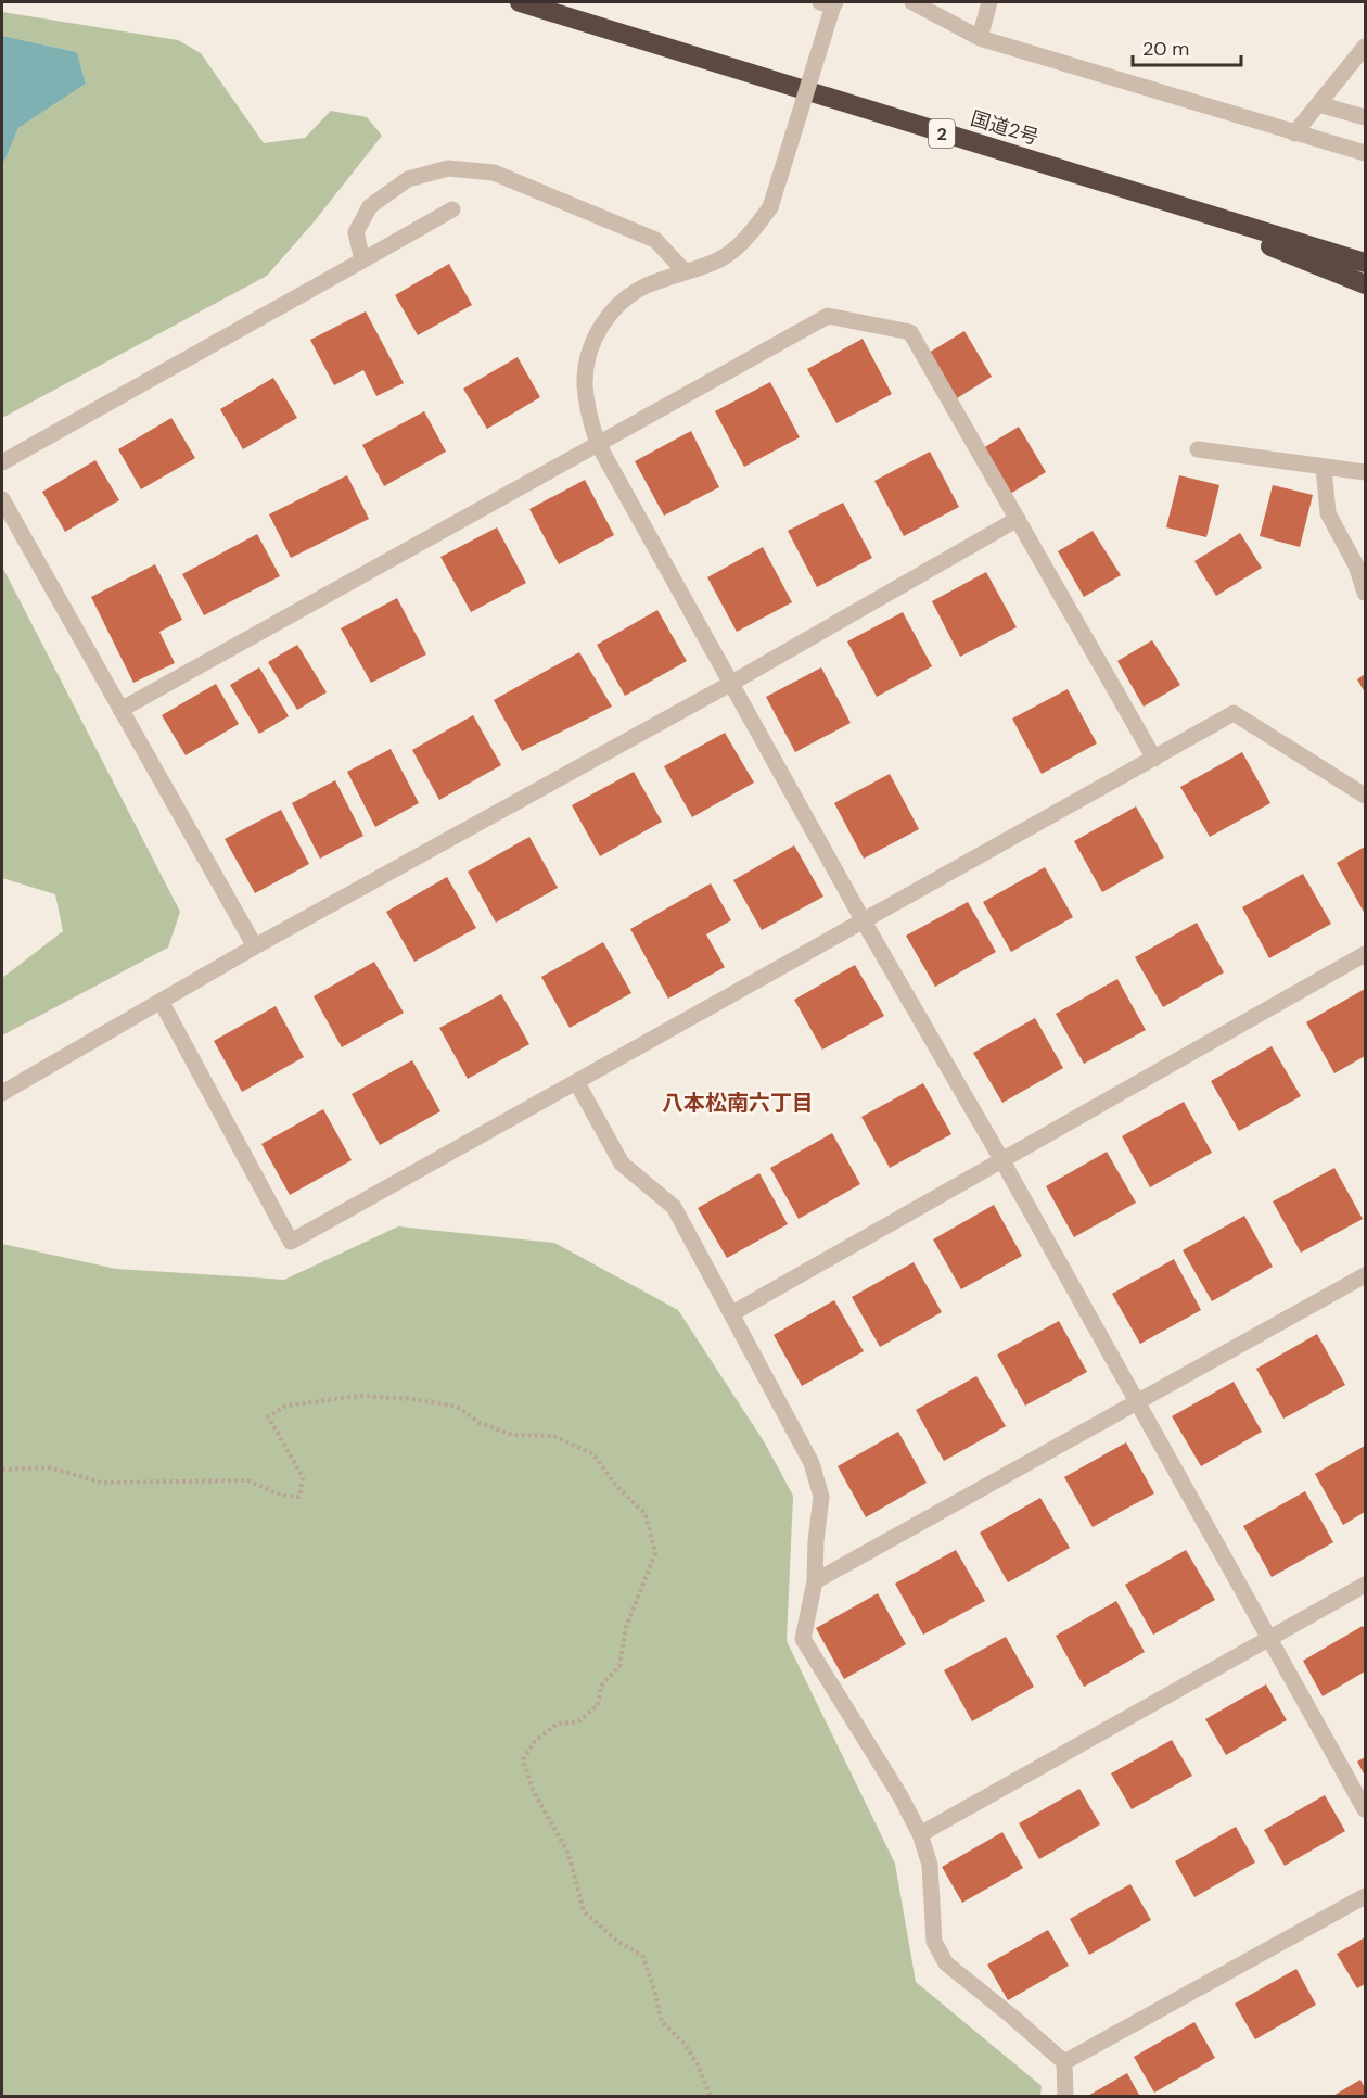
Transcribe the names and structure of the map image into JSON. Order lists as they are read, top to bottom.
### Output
{
  "streets": {
    "highway": ["国道2号", "2"]
  },
  "districts": ["八本松南六丁目"],
  "scale_bar": "20 m"
}
